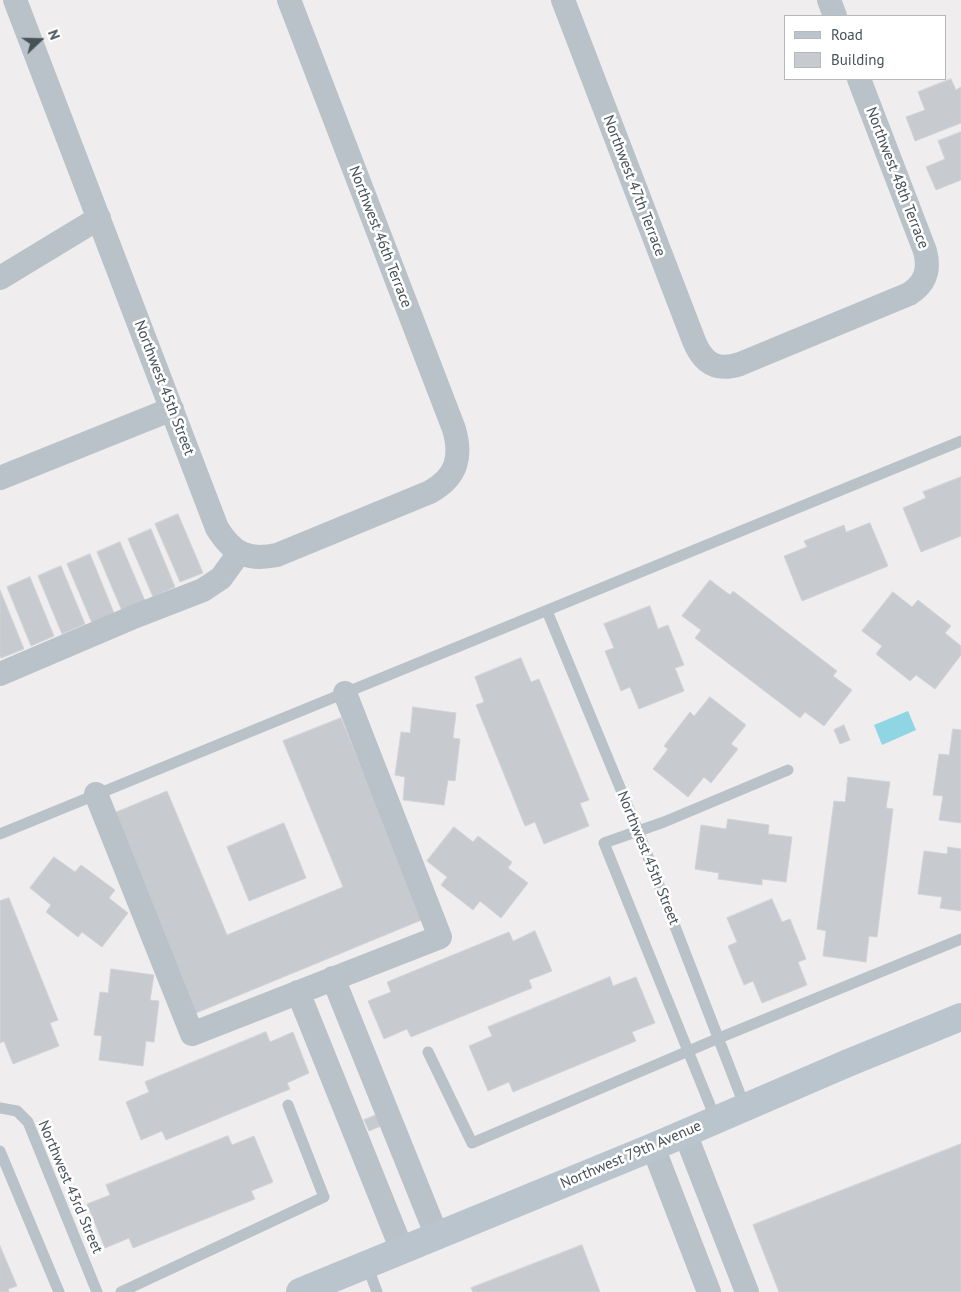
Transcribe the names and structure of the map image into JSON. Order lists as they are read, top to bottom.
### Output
{
  "streets": {
    "main road": ["Northwest 79th Avenue"],
    "street": [
      "Northwest 48th Terrace",
      "Northwest 47th Terrace",
      "Northwest 46th Terrace",
      "Northwest 45th Street"
    ],
    "lane": ["Northwest 43rd Street"]
  },
  "crossings": [
    ["Northwest 48th Terrace", "Northwest 47th Terrace"],
    ["Northwest 46th Terrace", "Northwest 45th Street"],
    ["Northwest 45th Street", "Northwest 79th Avenue"]
  ],
  "legend": ["Road", "Building"],
  "north": "right"
}
